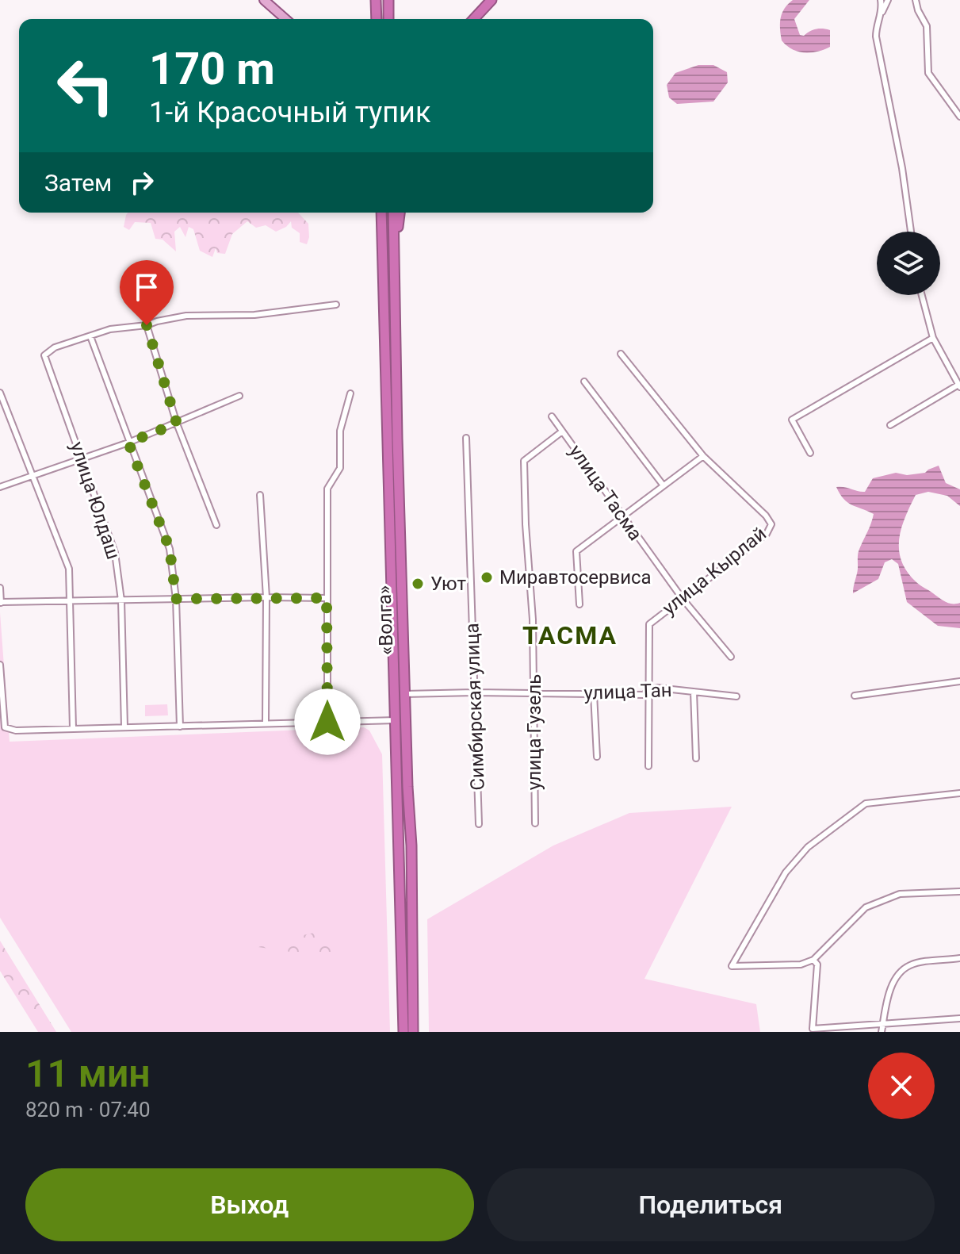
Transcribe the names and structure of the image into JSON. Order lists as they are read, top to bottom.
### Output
{
  "streets": {
    "highway": ["«Волга»"],
    "street": [
      "улица Тасма",
      "улица Юлдаш",
      "улица Кырлай",
      "улица Тан",
      "Симбирская улица",
      "улица Гузель"
    ]
  },
  "crossings": [
    ["улица Тасма", "улица Кырлай"],
    ["улица Тасма", "улица Гузель"],
    ["улица Кырлай", "улица Тан"],
    ["«Волга»", "улица Тан"],
    ["улица Тан", "Симбирская улица"],
    ["улица Тан", "улица Гузель"]
  ],
  "districts": ["ТАСМА"],
  "places": ["Миравтосервиса", "Уют"],
  "page": {
    "turn": ["170 m", "1-й Красочный тупик"],
    "then": "Затем",
    "heading": ["11 мин", "820 m · 07:40"],
    "buttons": ["Выход", "Поделиться"]
  }
}
